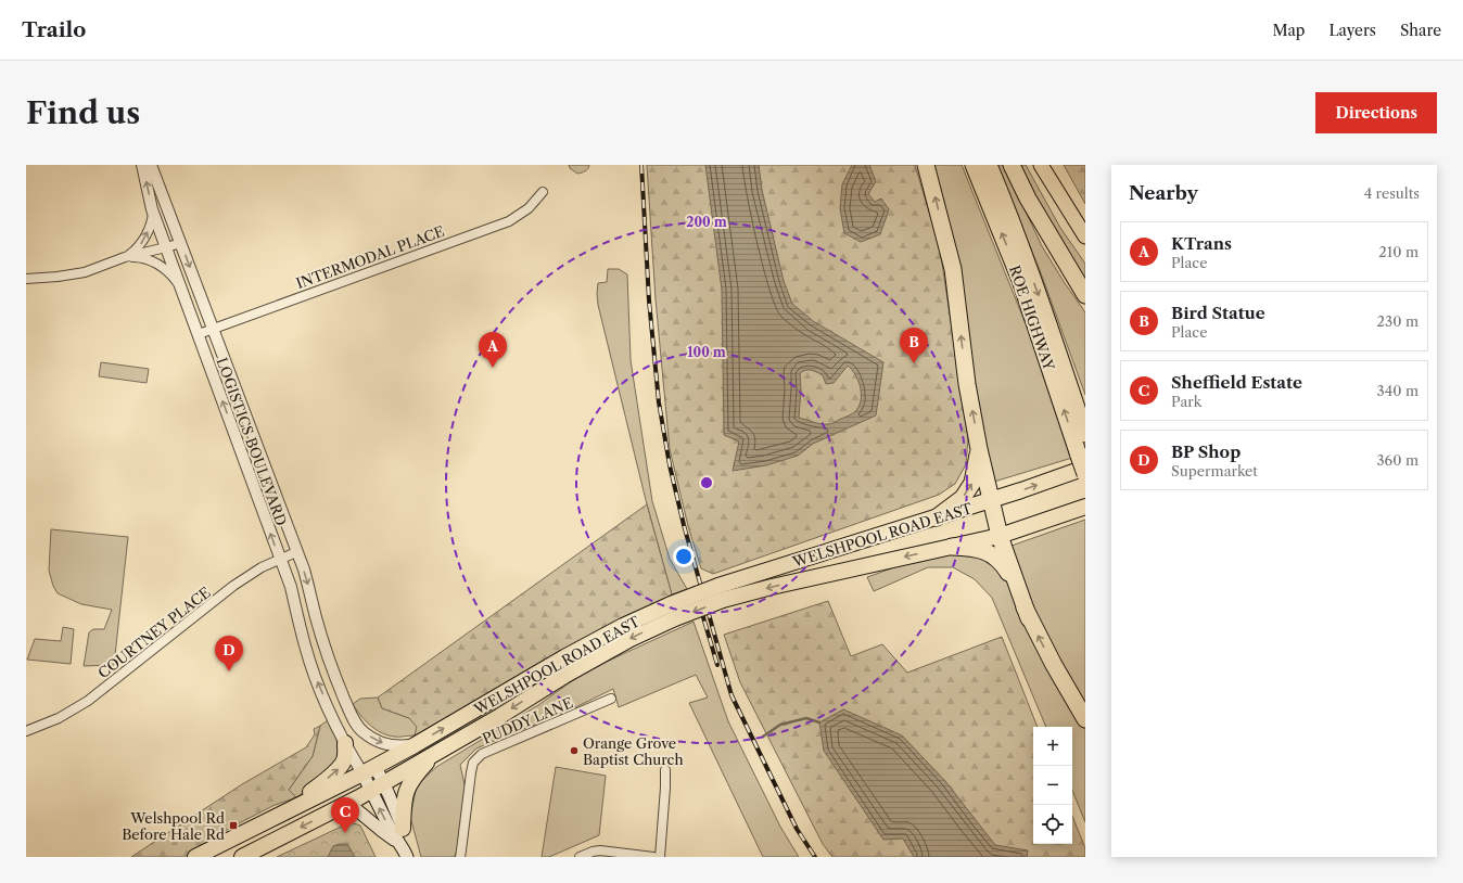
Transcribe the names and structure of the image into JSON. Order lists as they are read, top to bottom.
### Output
{
  "streets": {
    "highway": ["ROE HIGHWAY", "WELSHPOOL ROAD EAST"],
    "street": [
      "INTERMODAL PLACE",
      "LOGISTICS BOULEVARD",
      "COURTNEY PLACE",
      "PUDDY LANE"
    ]
  },
  "crossings": [
    ["INTERMODAL PLACE", "LOGISTICS BOULEVARD"],
    ["ROE HIGHWAY", "WELSHPOOL ROAD EAST"],
    ["LOGISTICS BOULEVARD", "WELSHPOOL ROAD EAST"],
    ["LOGISTICS BOULEVARD", "COURTNEY PLACE"]
  ],
  "places": {
    "other": ["Orange Grove Baptist Church"],
    "transit": ["Welshpool Rd Before Hale Rd"]
  },
  "page": {
    "header": "Trailo",
    "nav": ["Map", "Layers", "Share"],
    "buttons": "Directions",
    "title": "Find us",
    "heading": ["Nearby", "4 results"],
    "list": [
      {
        "mark": "A",
        "name": "KTrans",
        "note": "Place",
        "value": "210 m"
      },
      {
        "mark": "B",
        "name": "Bird Statue",
        "note": "Place",
        "value": "230 m"
      },
      {
        "mark": "C",
        "name": "Sheffield Estate",
        "note": "Park",
        "value": "340 m"
      },
      {
        "mark": "D",
        "name": "BP Shop",
        "note": "Supermarket",
        "value": "360 m"
      }
    ],
    "pins": [
      "B",
      "A",
      "D",
      "C"
    ],
    "map_buttons": ["+", "−"]
  },
  "rings": ["200 m", "100 m"]
}
